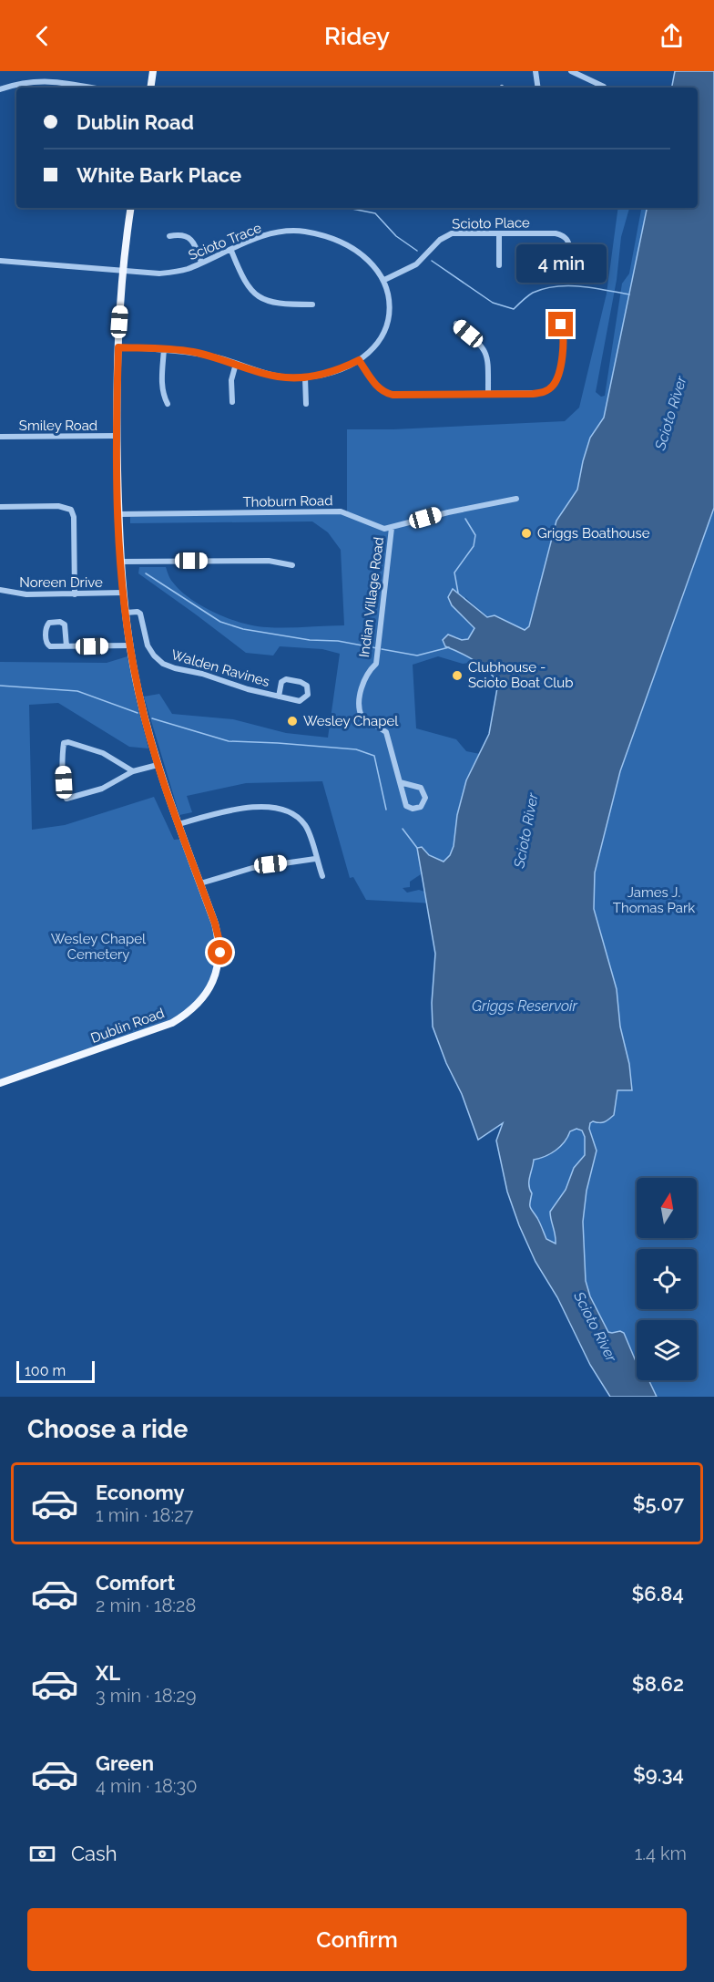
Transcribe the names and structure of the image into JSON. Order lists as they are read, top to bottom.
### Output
{
  "streets": {
    "main road": ["Dublin Road"],
    "street": [
      "Scioto Place",
      "Scioto Trace",
      "Smiley Road",
      "Thoburn Road",
      "Noreen Drive",
      "Indian Village Road",
      "Walden Ravines"
    ]
  },
  "crossings": [
    ["Scioto Place", "Scioto Trace"],
    ["Scioto Trace", "Dublin Road"],
    ["Smiley Road", "Dublin Road"],
    ["Thoburn Road", "Indian Village Road"],
    ["Thoburn Road", "Dublin Road"],
    ["Noreen Drive", "Dublin Road"],
    ["Walden Ravines", "Dublin Road"]
  ],
  "water": ["Scioto River", "Griggs Reservoir"],
  "parks": ["James J. Thomas Park", "Wesley Chapel Cemetery"],
  "places": ["Griggs Boathouse", "Clubhouse - Scioto Boat Club", "Wesley Chapel"],
  "scale_bar": "100 m",
  "north": "top",
  "page": {
    "header": "Ridey",
    "banner": ["Dublin Road", "White Bark Place"],
    "bubble": "4 min",
    "scale": "100 m",
    "heading": "Choose a ride",
    "list": [
      {
        "name": "Economy",
        "note": "1 min · 18:27",
        "value": "$5.07"
      },
      {
        "name": "Comfort",
        "note": "2 min · 18:28",
        "value": "$6.84"
      },
      {
        "name": "XL",
        "note": "3 min · 18:29",
        "value": "$8.62"
      },
      {
        "name": "Green",
        "note": "4 min · 18:30",
        "value": "$9.34"
      }
    ],
    "pay": ["Cash", "1.4 km"],
    "buttons": "Confirm"
  }
}
